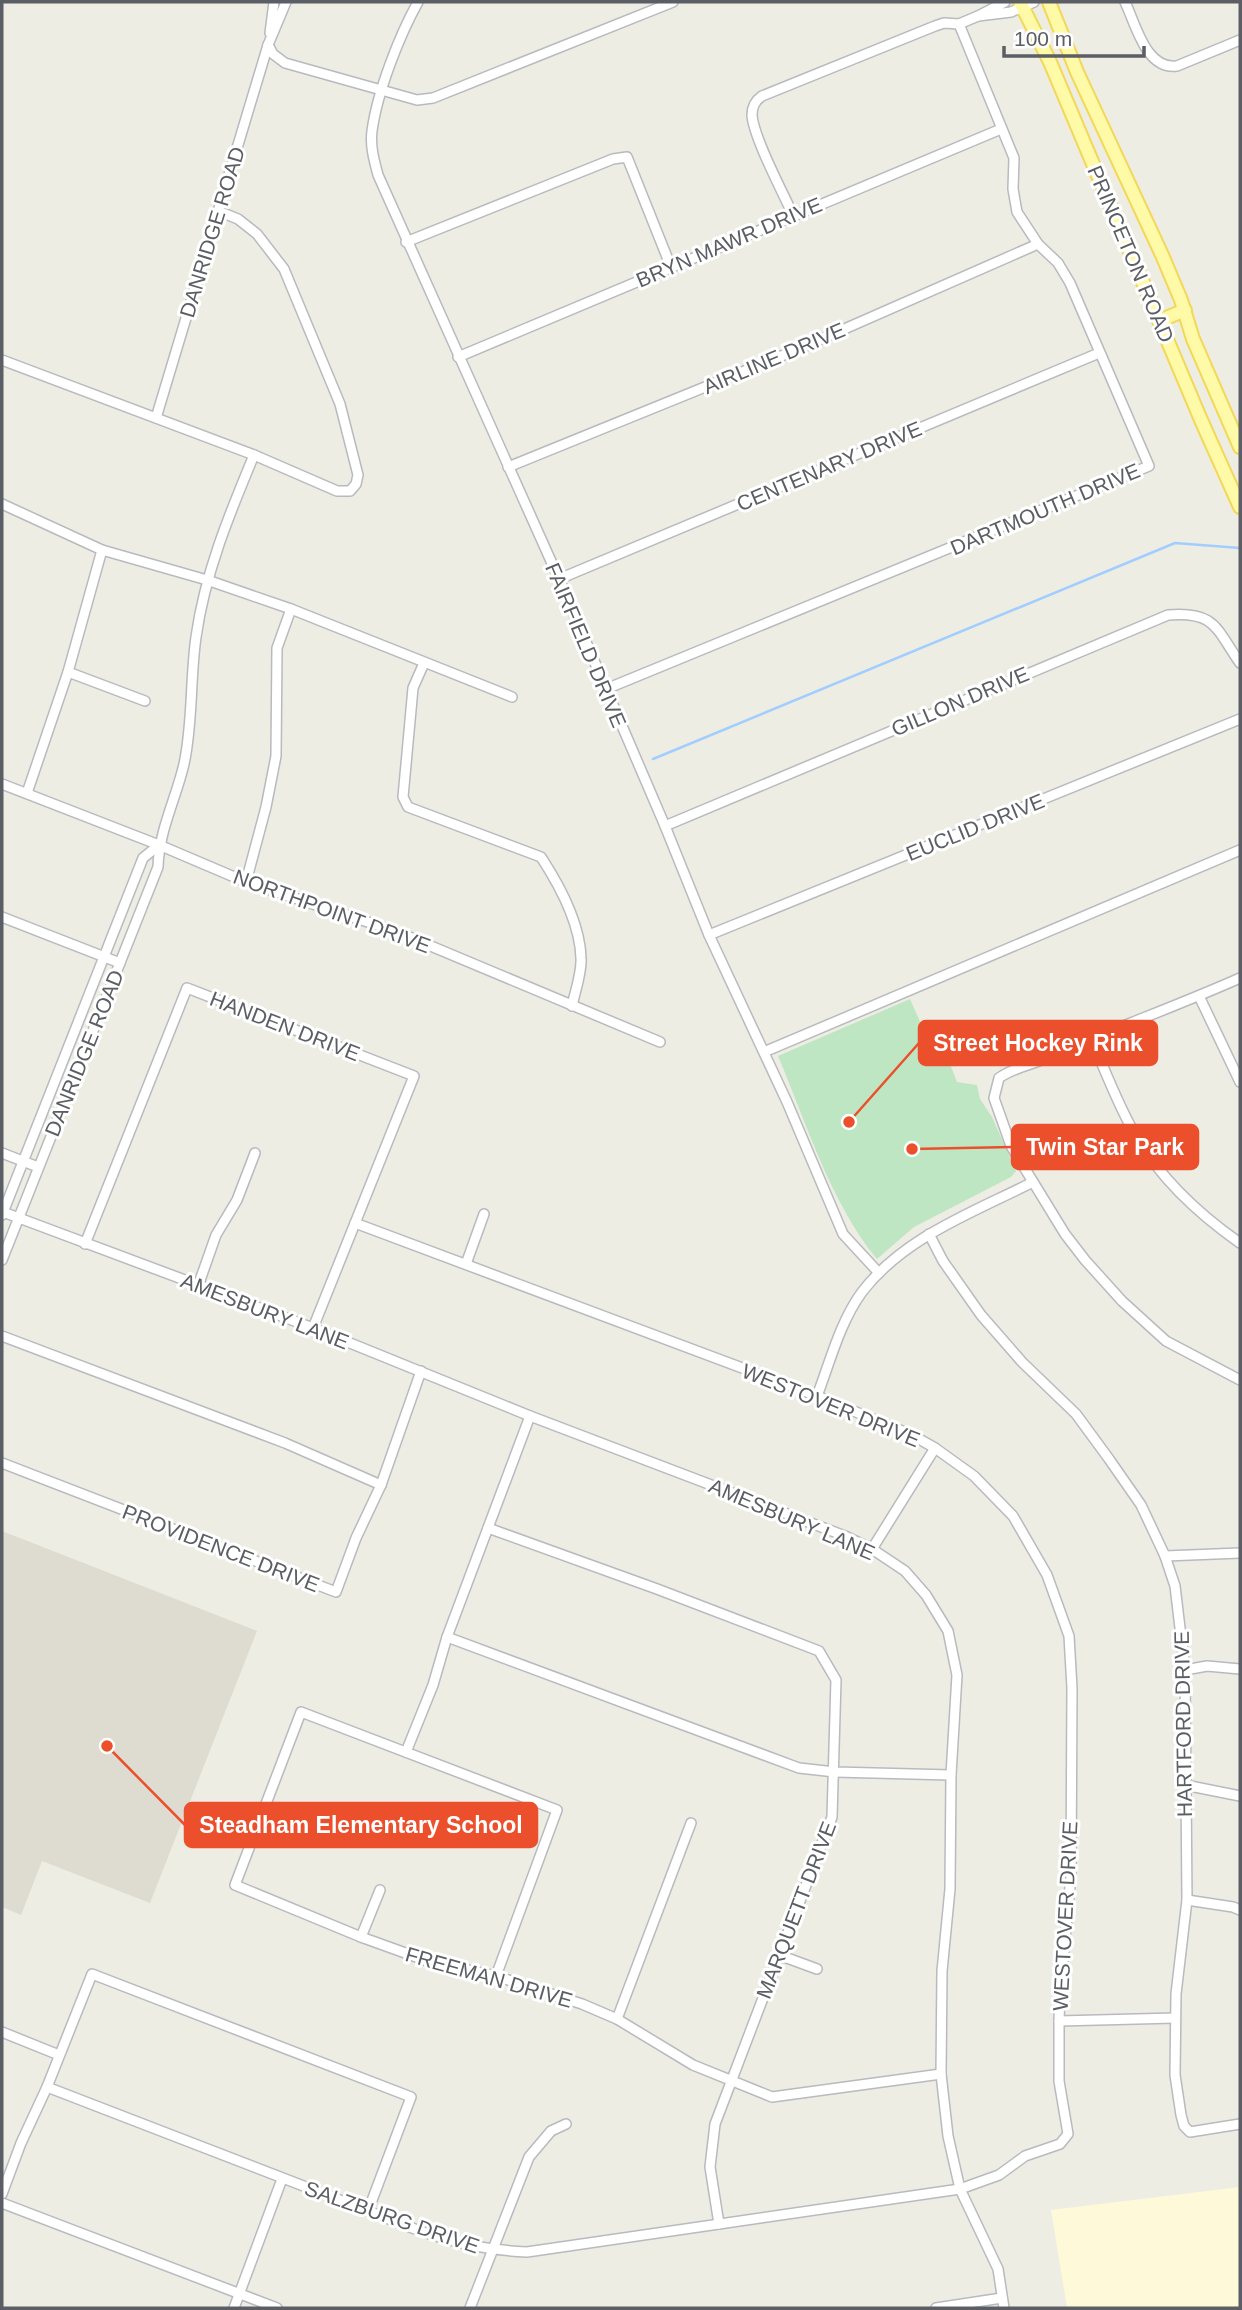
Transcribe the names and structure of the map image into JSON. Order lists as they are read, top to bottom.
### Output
{
  "streets": {
    "main road": ["PRINCETON ROAD"],
    "street": [
      "DANRIDGE ROAD",
      "BRYN MAWR DRIVE",
      "AIRLINE DRIVE",
      "CENTENARY DRIVE",
      "DARTMOUTH DRIVE",
      "FAIRFIELD DRIVE",
      "GILLON DRIVE",
      "EUCLID DRIVE",
      "NORTHPOINT DRIVE",
      "HANDEN DRIVE",
      "AMESBURY LANE",
      "WESTOVER DRIVE",
      "PROVIDENCE DRIVE",
      "HARTFORD DRIVE",
      "MARQUETT DRIVE",
      "FREEMAN DRIVE",
      "SALZBURG DRIVE"
    ]
  },
  "crossings": [
    ["DANRIDGE ROAD", "NORTHPOINT DRIVE"],
    ["DANRIDGE ROAD", "AMESBURY LANE"],
    ["BRYN MAWR DRIVE", "DARTMOUTH DRIVE"],
    ["BRYN MAWR DRIVE", "FAIRFIELD DRIVE"],
    ["AIRLINE DRIVE", "DARTMOUTH DRIVE"],
    ["AIRLINE DRIVE", "FAIRFIELD DRIVE"],
    ["CENTENARY DRIVE", "DARTMOUTH DRIVE"],
    ["CENTENARY DRIVE", "FAIRFIELD DRIVE"],
    ["DARTMOUTH DRIVE", "FAIRFIELD DRIVE"],
    ["FAIRFIELD DRIVE", "GILLON DRIVE"],
    ["FAIRFIELD DRIVE", "EUCLID DRIVE"],
    ["HANDEN DRIVE", "AMESBURY LANE"],
    ["HANDEN DRIVE", "WESTOVER DRIVE"],
    ["AMESBURY LANE", "WESTOVER DRIVE"],
    ["AMESBURY LANE", "PROVIDENCE DRIVE"],
    ["AMESBURY LANE", "FREEMAN DRIVE"],
    ["AMESBURY LANE", "SALZBURG DRIVE"],
    ["WESTOVER DRIVE", "SALZBURG DRIVE"],
    ["MARQUETT DRIVE", "FREEMAN DRIVE"],
    ["MARQUETT DRIVE", "SALZBURG DRIVE"]
  ],
  "places": ["Street Hockey Rink", "Twin Star Park", "Steadham Elementary School"],
  "scale_bar": "100 m"
}
